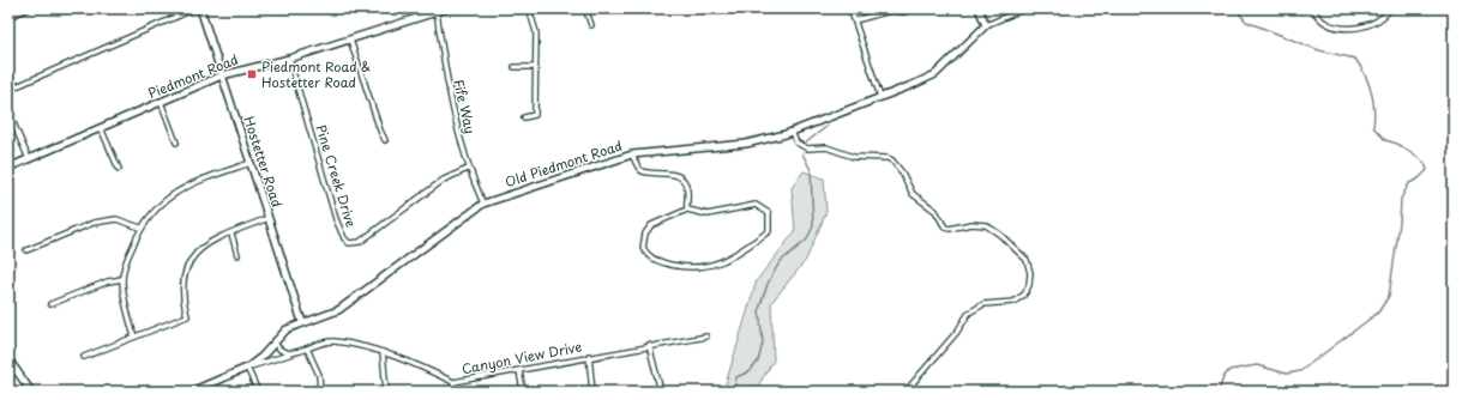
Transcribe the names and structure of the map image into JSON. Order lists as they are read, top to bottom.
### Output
{
  "streets": {
    "street": [
      "Piedmont Road",
      "Fife Way",
      "Hostetter Road",
      "Old Piedmont Road",
      "Pine Creek Drive",
      "Canyon View Drive"
    ]
  },
  "crossings": [
    ["Piedmont Road", "Fife Way"],
    ["Piedmont Road", "Hostetter Road"],
    ["Piedmont Road", "Pine Creek Drive"],
    ["Fife Way", "Old Piedmont Road"],
    ["Fife Way", "Pine Creek Drive"],
    ["Hostetter Road", "Old Piedmont Road"],
    ["Old Piedmont Road", "Canyon View Drive"]
  ],
  "places": {
    "transit": ["Piedmont Road & Hostetter Road"]
  }
}
